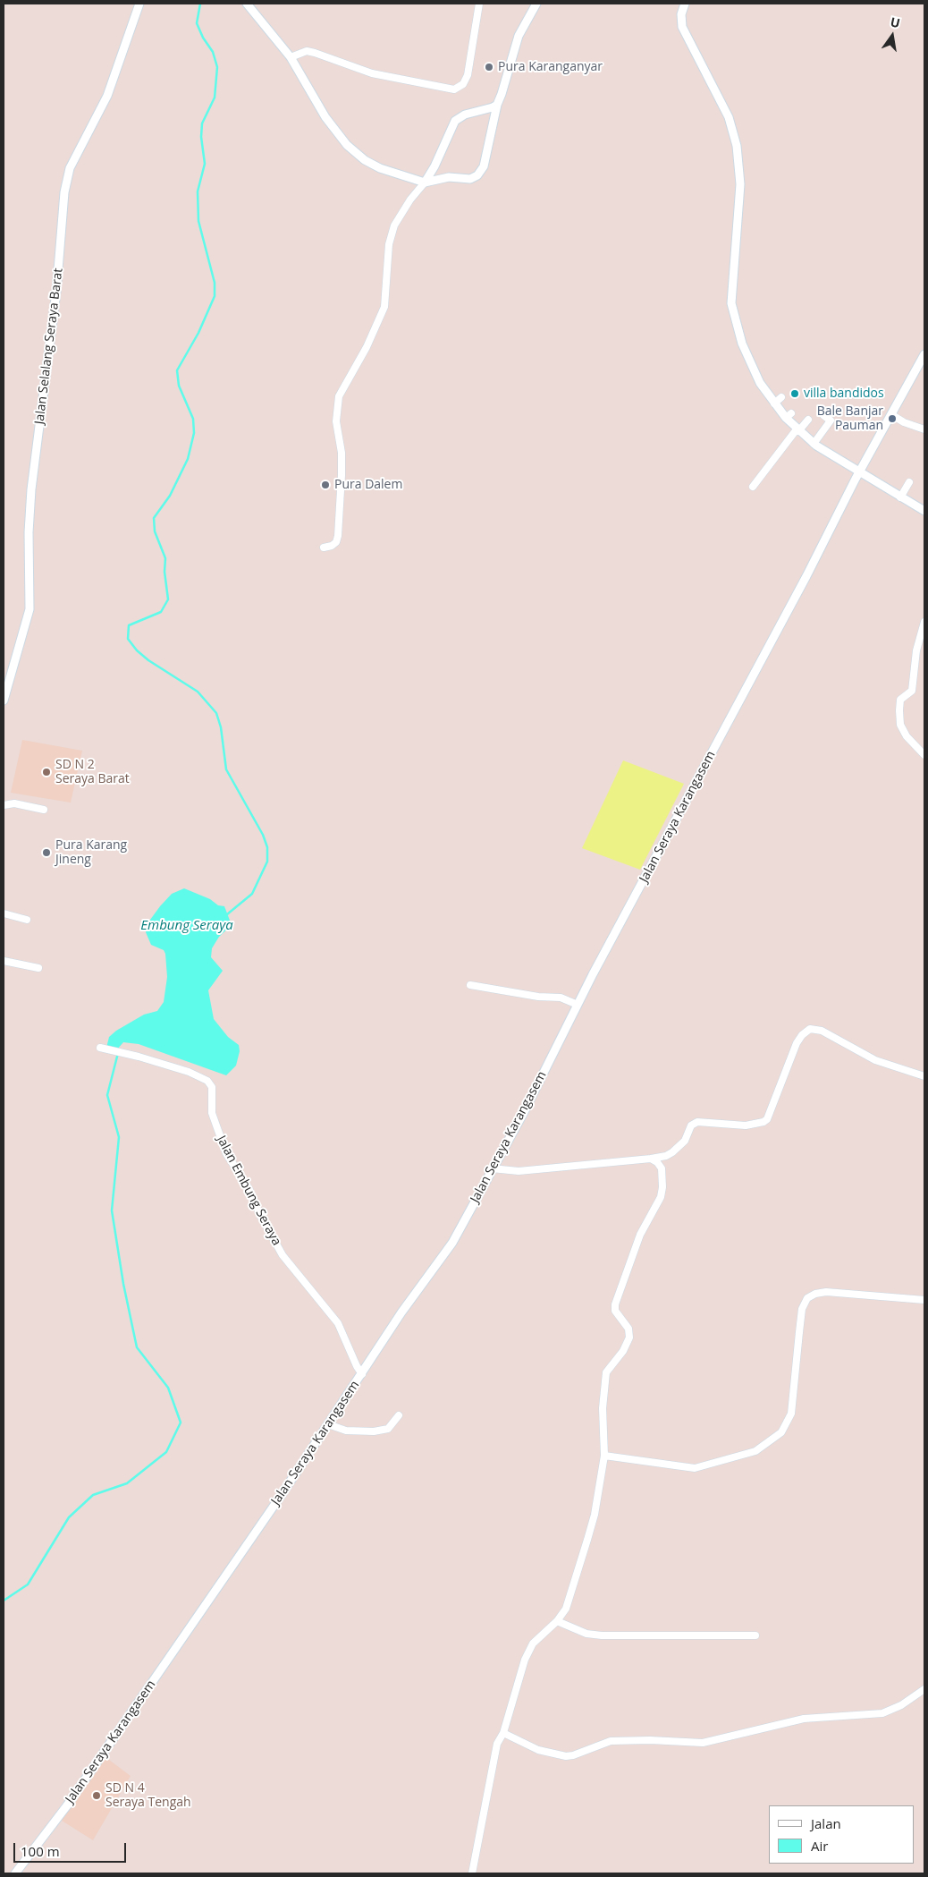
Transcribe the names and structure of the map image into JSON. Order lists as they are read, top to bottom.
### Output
{
  "streets": {
    "street": ["Jalan Selalang Seraya Barat", "Jalan Seraya Karangasem", "Jalan Embung Seraya"]
  },
  "crossings": [
    ["Jalan Seraya Karangasem", "Jalan Embung Seraya"]
  ],
  "water": ["Embung Seraya"],
  "places": [
    "Pura Karanganyar",
    "villa bandidos",
    "Bale Banjar Pauman",
    "Pura Dalem",
    "SD N 2 Seraya Barat",
    "Pura Karang Jineng",
    "SD N 4 Seraya Tengah"
  ],
  "legend": ["Jalan", "Air"],
  "scale_bar": "100 m",
  "north": "top"
}
